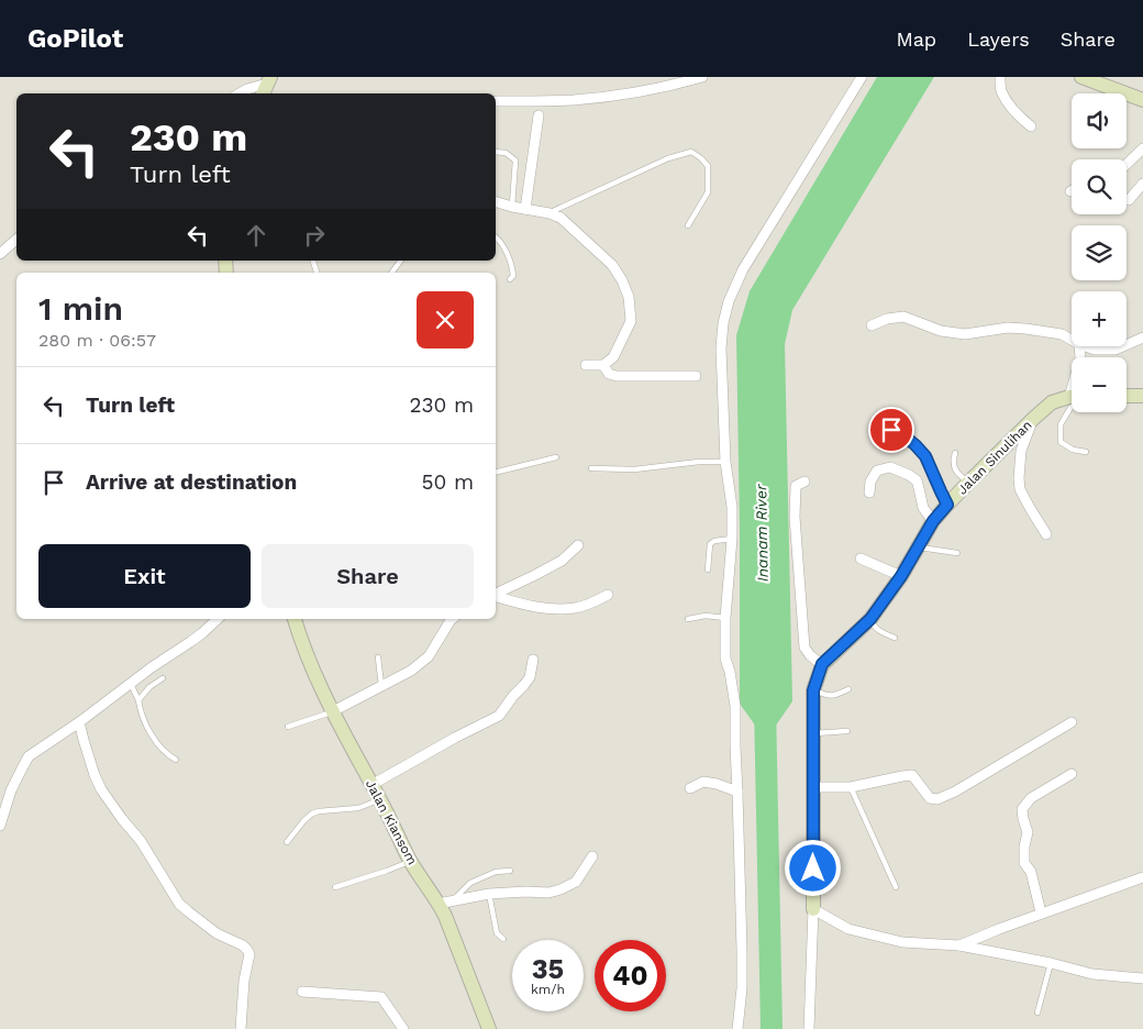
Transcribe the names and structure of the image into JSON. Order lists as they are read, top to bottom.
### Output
{
  "streets": {
    "street": ["Jalan Sinulihan", "Jalan Kiansom"]
  },
  "water": ["Inanam River"],
  "page": {
    "header": "GoPilot",
    "nav": ["Map", "Layers", "Share"],
    "map_buttons": ["+", "−"],
    "turn": ["230 m", "Turn left"],
    "heading": ["1 min", "280 m · 06:57"],
    "list": [
      {
        "name": "Turn left",
        "value": "230 m"
      },
      {
        "name": "Arrive at destination",
        "value": "50 m"
      }
    ],
    "buttons": ["Exit", "Share"],
    "speed": "35 km/h",
    "limit": "40"
  }
}
